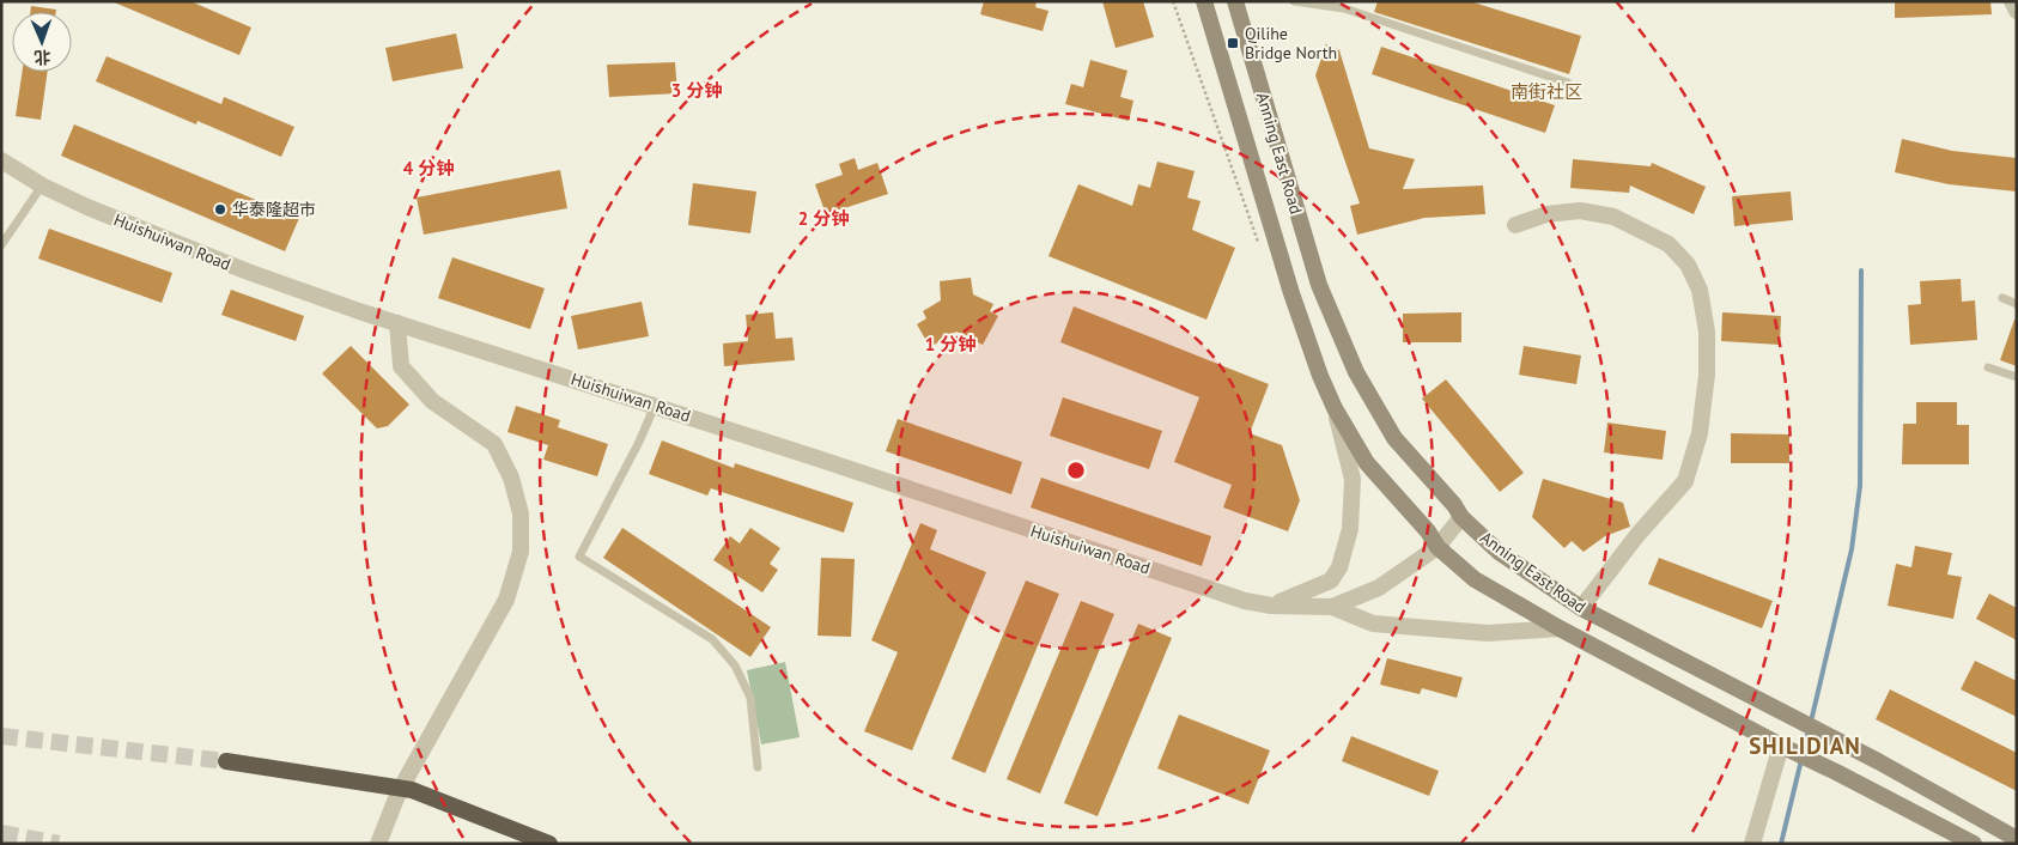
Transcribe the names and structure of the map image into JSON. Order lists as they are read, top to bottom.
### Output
{
  "streets": {
    "main road": ["Anning East Road"],
    "street": ["Huishuiwan Road"]
  },
  "crossings": [
    ["Anning East Road", "Huishuiwan Road"]
  ],
  "districts": ["南街社区", "SHILIDIAN"],
  "places": {
    "transit": ["Qilihe Bridge North"],
    "other": ["华泰隆超市"]
  },
  "north": "bottom",
  "rings": [
    "3 分钟",
    "4 分钟",
    "2 分钟",
    "1 分钟"
  ]
}
